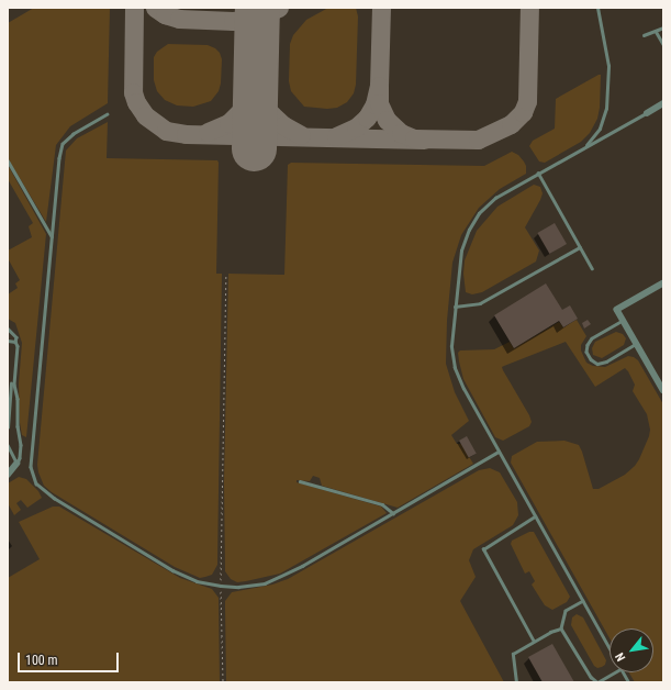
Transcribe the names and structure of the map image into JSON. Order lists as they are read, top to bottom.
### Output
{
  "scale_bar": "100 m",
  "north": "bottom left"
}
